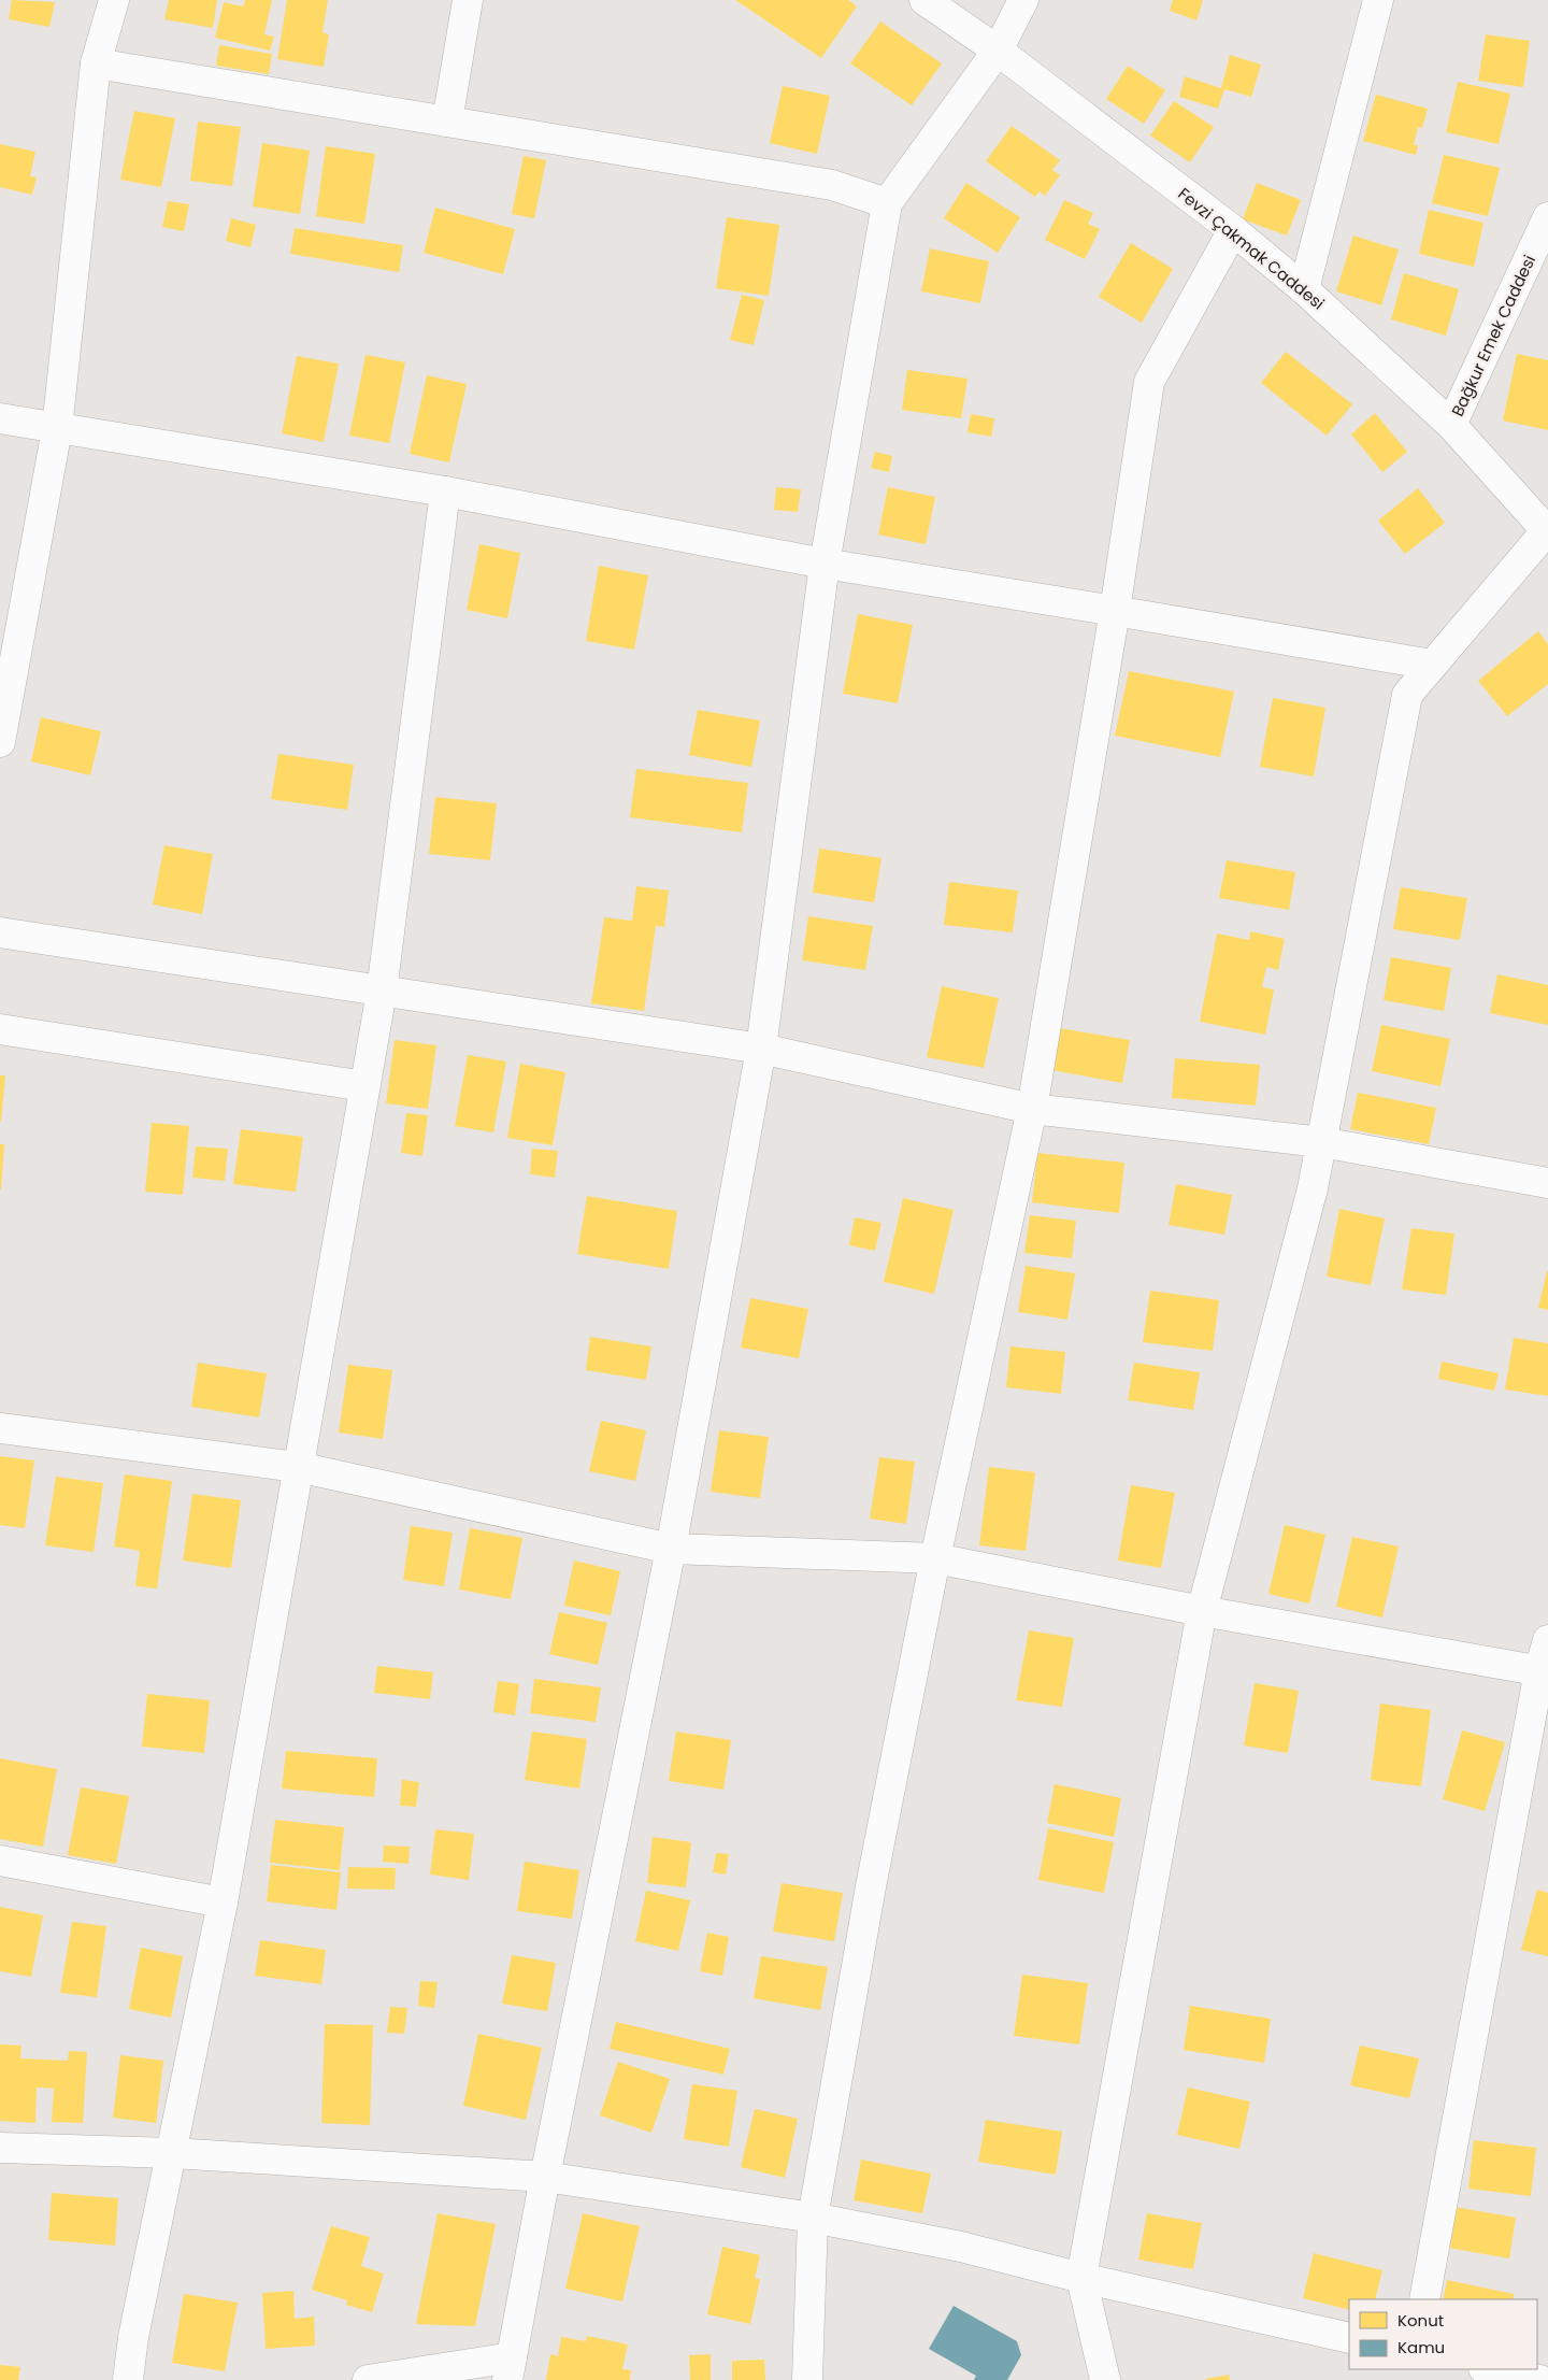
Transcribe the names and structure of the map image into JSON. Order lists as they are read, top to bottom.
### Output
{
  "streets": {
    "street": ["Fevzi Çakmak Caddesi", "Bağkur Emek Caddesi"]
  },
  "crossings": [
    ["Fevzi Çakmak Caddesi", "Bağkur Emek Caddesi"]
  ],
  "legend": ["Konut", "Kamu"]
}
